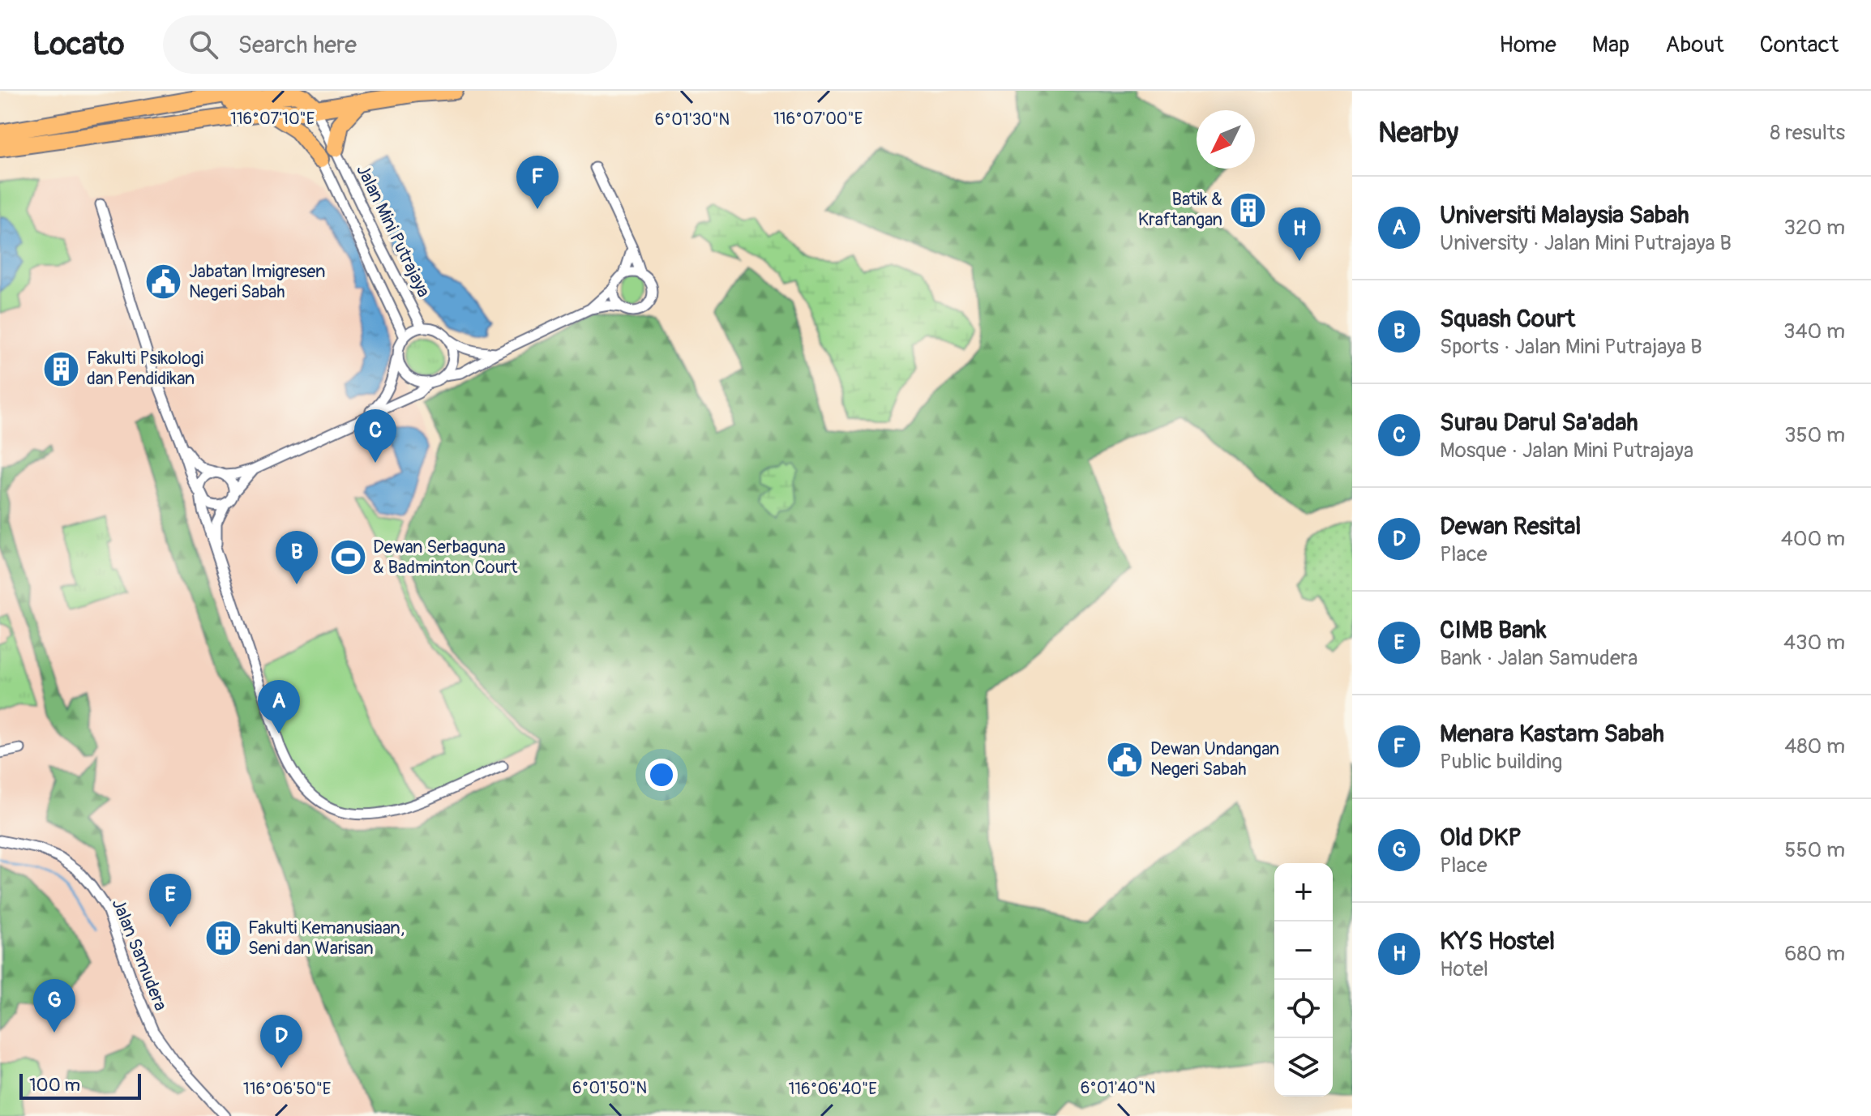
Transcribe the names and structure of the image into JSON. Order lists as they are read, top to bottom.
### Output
{
  "streets": {
    "street": ["Jalan Mini Putrajaya", "Jalan Samudera"]
  },
  "places": {
    "building": ["Batik & Kraftangan", "Fakulti Psikologi dan Pendidikan", "Fakulti Kemanusiaan, Seni dan Warisan"],
    "public building": ["Jabatan Imigresen Negeri Sabah", "Dewan Undangan Negeri Sabah"],
    "sports": ["Dewan Serbaguna & Badminton Court"]
  },
  "scale_bar": "100 m",
  "north": "bottom left",
  "page": {
    "header": "Locato",
    "search": "Search here",
    "nav": [
      "Home",
      "Map",
      "About",
      "Contact"
    ],
    "heading": ["Nearby", "8 results"],
    "pins": [
      "F",
      "H",
      "C",
      "B",
      "A",
      "E",
      "G",
      "D"
    ],
    "list": [
      {
        "mark": "A",
        "name": "Universiti Malaysia Sabah",
        "note": "University · Jalan Mini Putrajaya B",
        "value": "320 m"
      },
      {
        "mark": "B",
        "name": "Squash Court",
        "note": "Sports · Jalan Mini Putrajaya B",
        "value": "340 m"
      },
      {
        "mark": "C",
        "name": "Surau Darul Sa'adah",
        "note": "Mosque · Jalan Mini Putrajaya",
        "value": "350 m"
      },
      {
        "mark": "D",
        "name": "Dewan Resital",
        "note": "Place",
        "value": "400 m"
      },
      {
        "mark": "E",
        "name": "CIMB Bank",
        "note": "Bank · Jalan Samudera",
        "value": "430 m"
      },
      {
        "mark": "F",
        "name": "Menara Kastam Sabah",
        "note": "Public building",
        "value": "480 m"
      },
      {
        "mark": "G",
        "name": "Old DKP",
        "note": "Place",
        "value": "550 m"
      },
      {
        "mark": "H",
        "name": "KYS Hostel",
        "note": "Hotel",
        "value": "680 m"
      }
    ],
    "map_buttons": ["+", "−"],
    "scale": "100 m"
  },
  "coordinates": [
    "116°07'10\"E",
    "116°07'00\"E",
    "6°01'30\"N",
    "6°01'50\"N",
    "6°01'40\"N",
    "116°06'50\"E",
    "116°06'40\"E"
  ]
}
